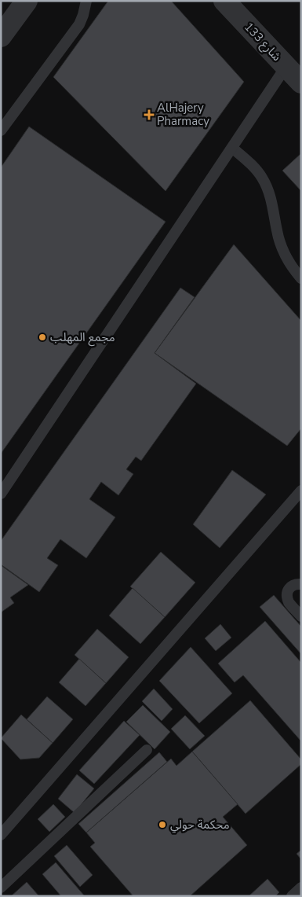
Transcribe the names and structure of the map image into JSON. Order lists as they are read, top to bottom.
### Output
{
  "streets": {
    "street": ["شارع 133"]
  },
  "places": {
    "health": ["AlHajery Pharmacy"],
    "other": ["مجمع المهلب", "محكمة حولي"]
  }
}
